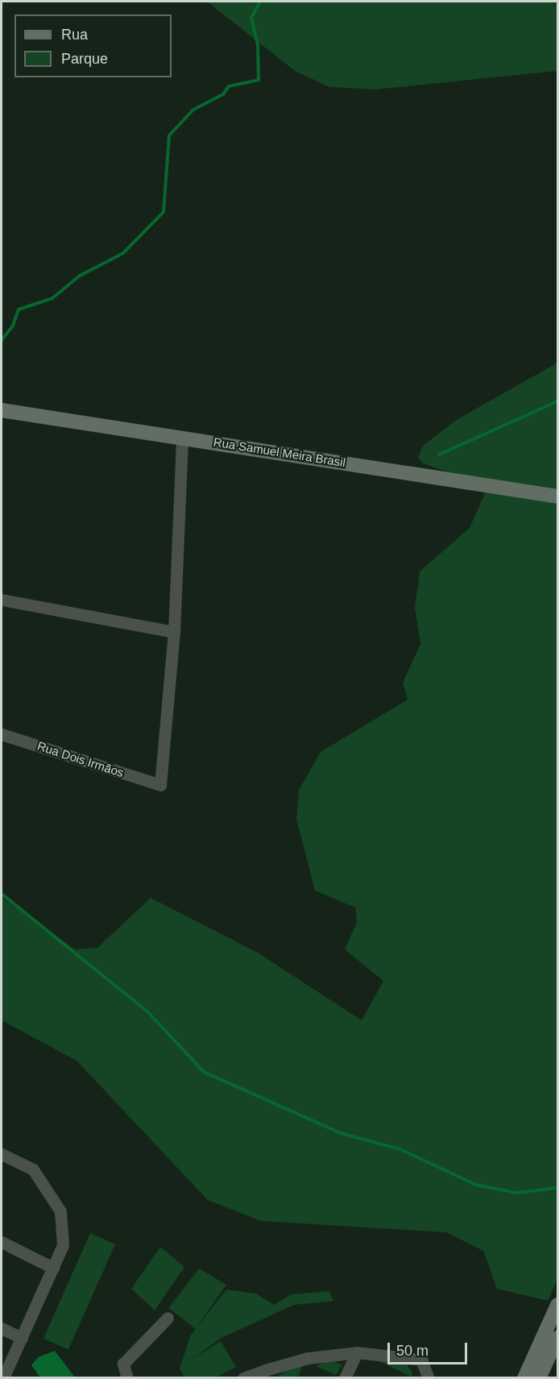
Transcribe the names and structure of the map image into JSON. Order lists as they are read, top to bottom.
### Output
{
  "streets": {
    "street": ["Rua Samuel Meira Brasil", "Rua Dois Irmãos"]
  },
  "legend": ["Rua", "Parque"],
  "scale_bar": "50 m"
}
